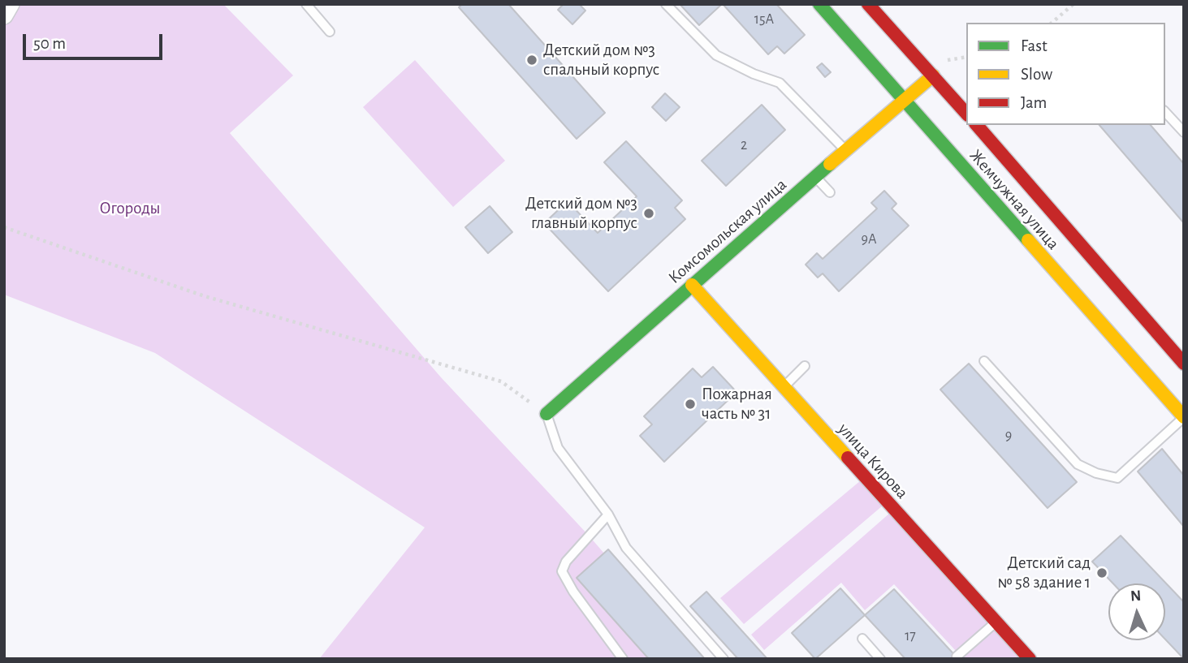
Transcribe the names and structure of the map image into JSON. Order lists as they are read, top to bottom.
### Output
{
  "streets": {
    "street": ["Жемчужная улица", "Комсомольская улица", "улица Кирова"]
  },
  "crossings": [
    ["Жемчужная улица", "Комсомольская улица"],
    ["Комсомольская улица", "улица Кирова"]
  ],
  "parks": ["Огороды"],
  "places": [
    "Детский дом №3 спальный корпус",
    "Детский дом №3 главный корпус",
    "Пожарная часть № 31",
    "Детский сад № 58 здание 1"
  ],
  "house_numbers": [
    "15А",
    "2",
    "9А",
    "9",
    "17"
  ],
  "legend": ["Fast", "Slow", "Jam"],
  "scale_bar": "50 m",
  "north": "top"
}
